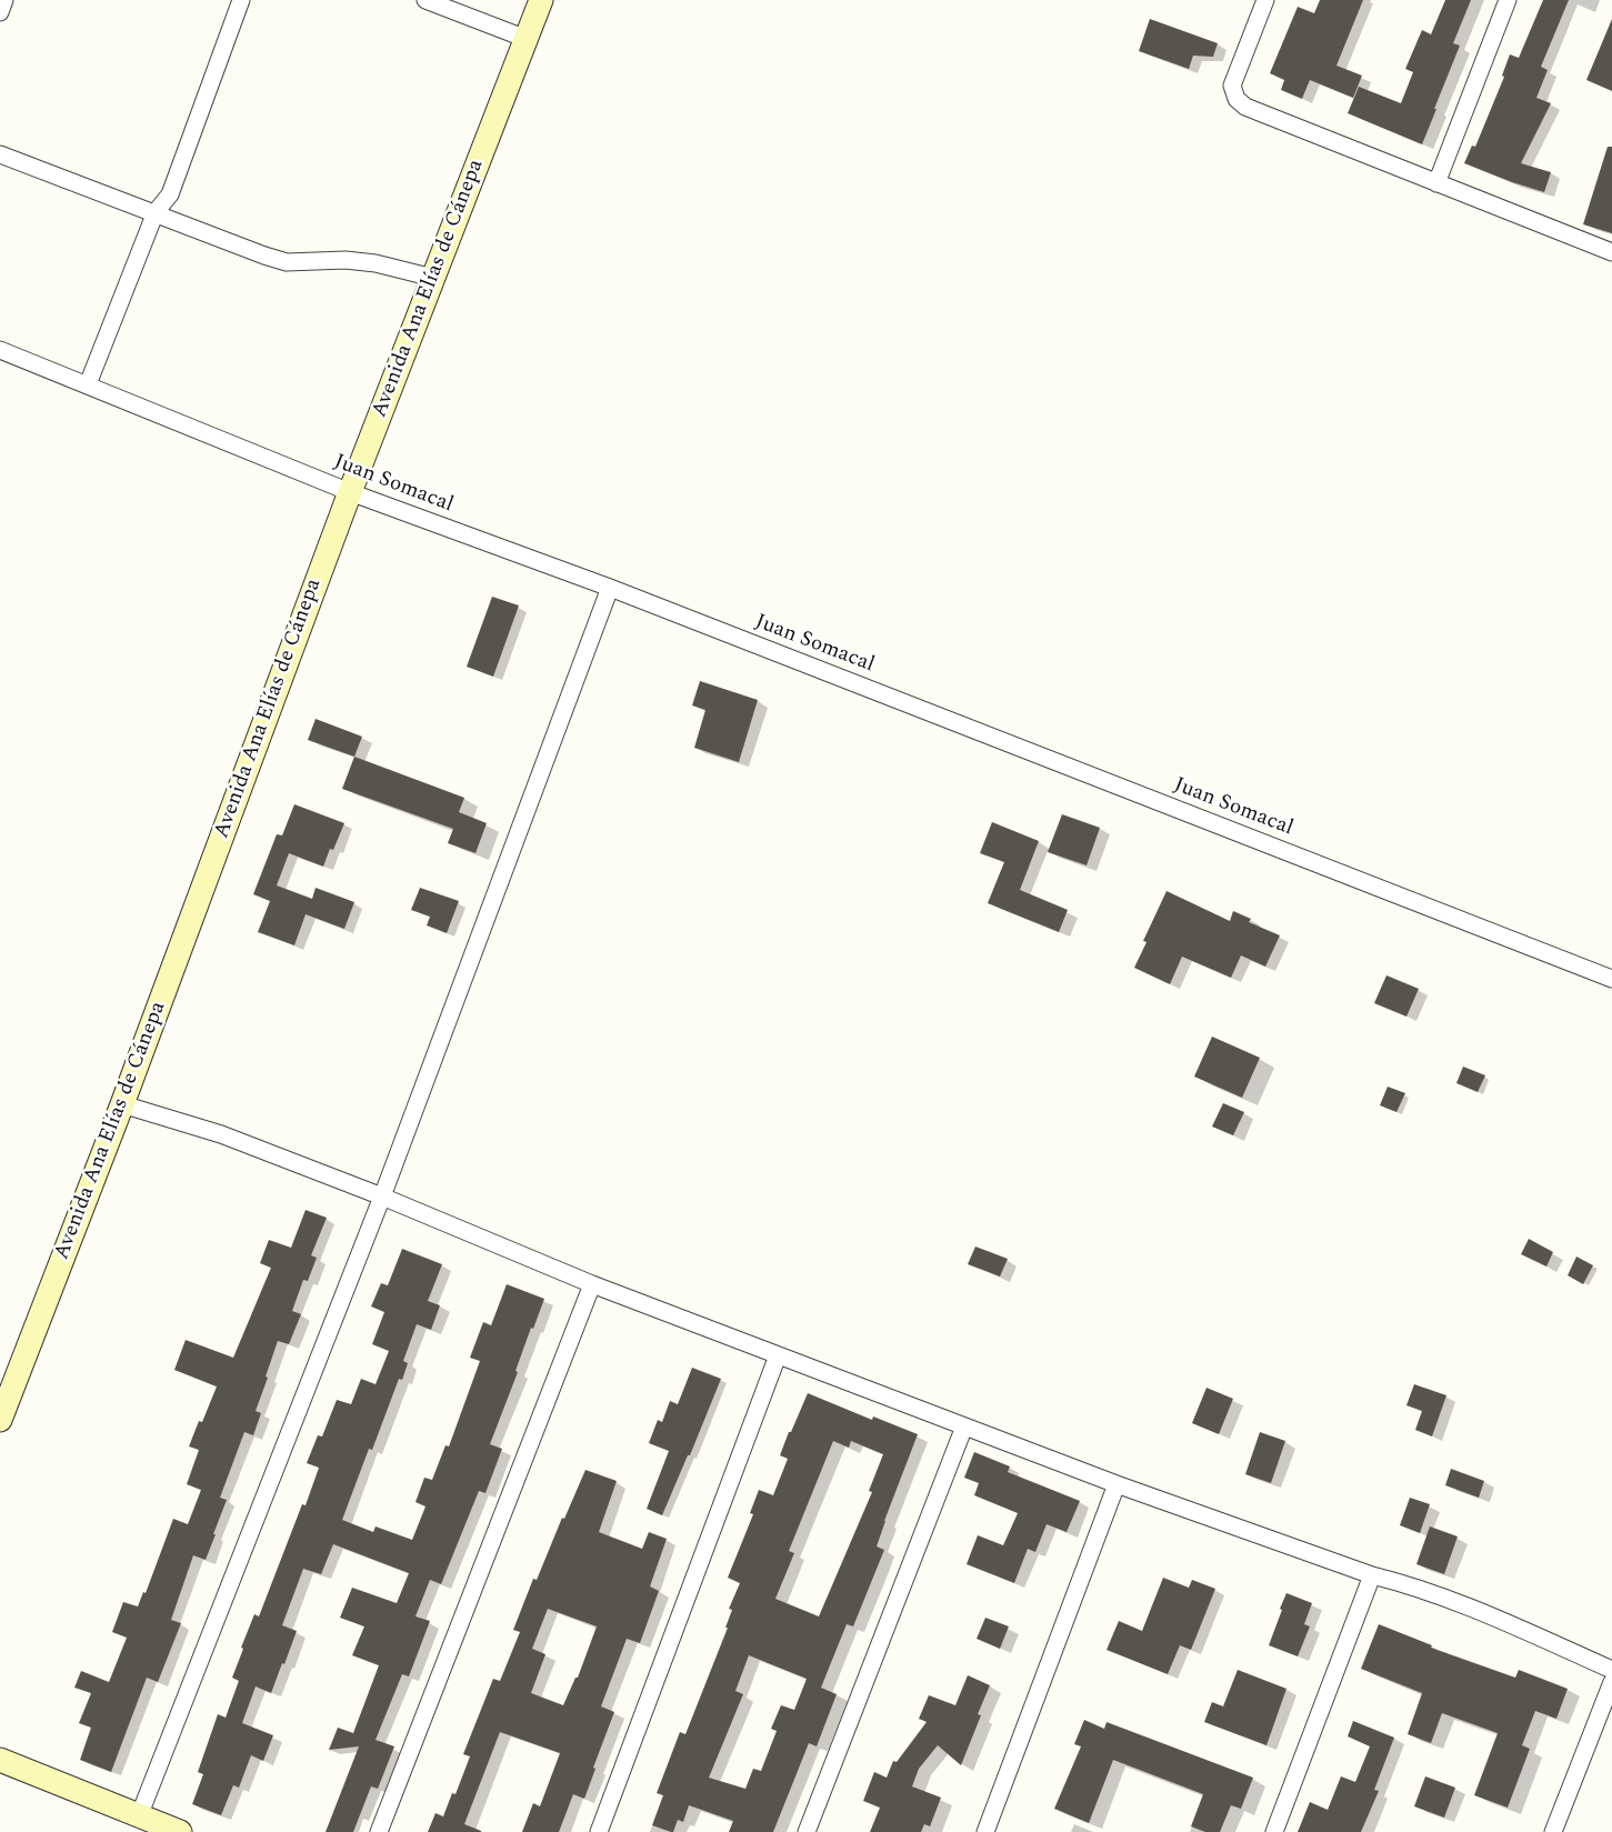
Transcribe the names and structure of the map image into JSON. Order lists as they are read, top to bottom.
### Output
{
  "streets": {
    "main road": ["Avenida Ana Elías de Cánepa"],
    "street": ["Juan Somacal"]
  },
  "crossings": [
    ["Avenida Ana Elías de Cánepa", "Juan Somacal"]
  ]
}
